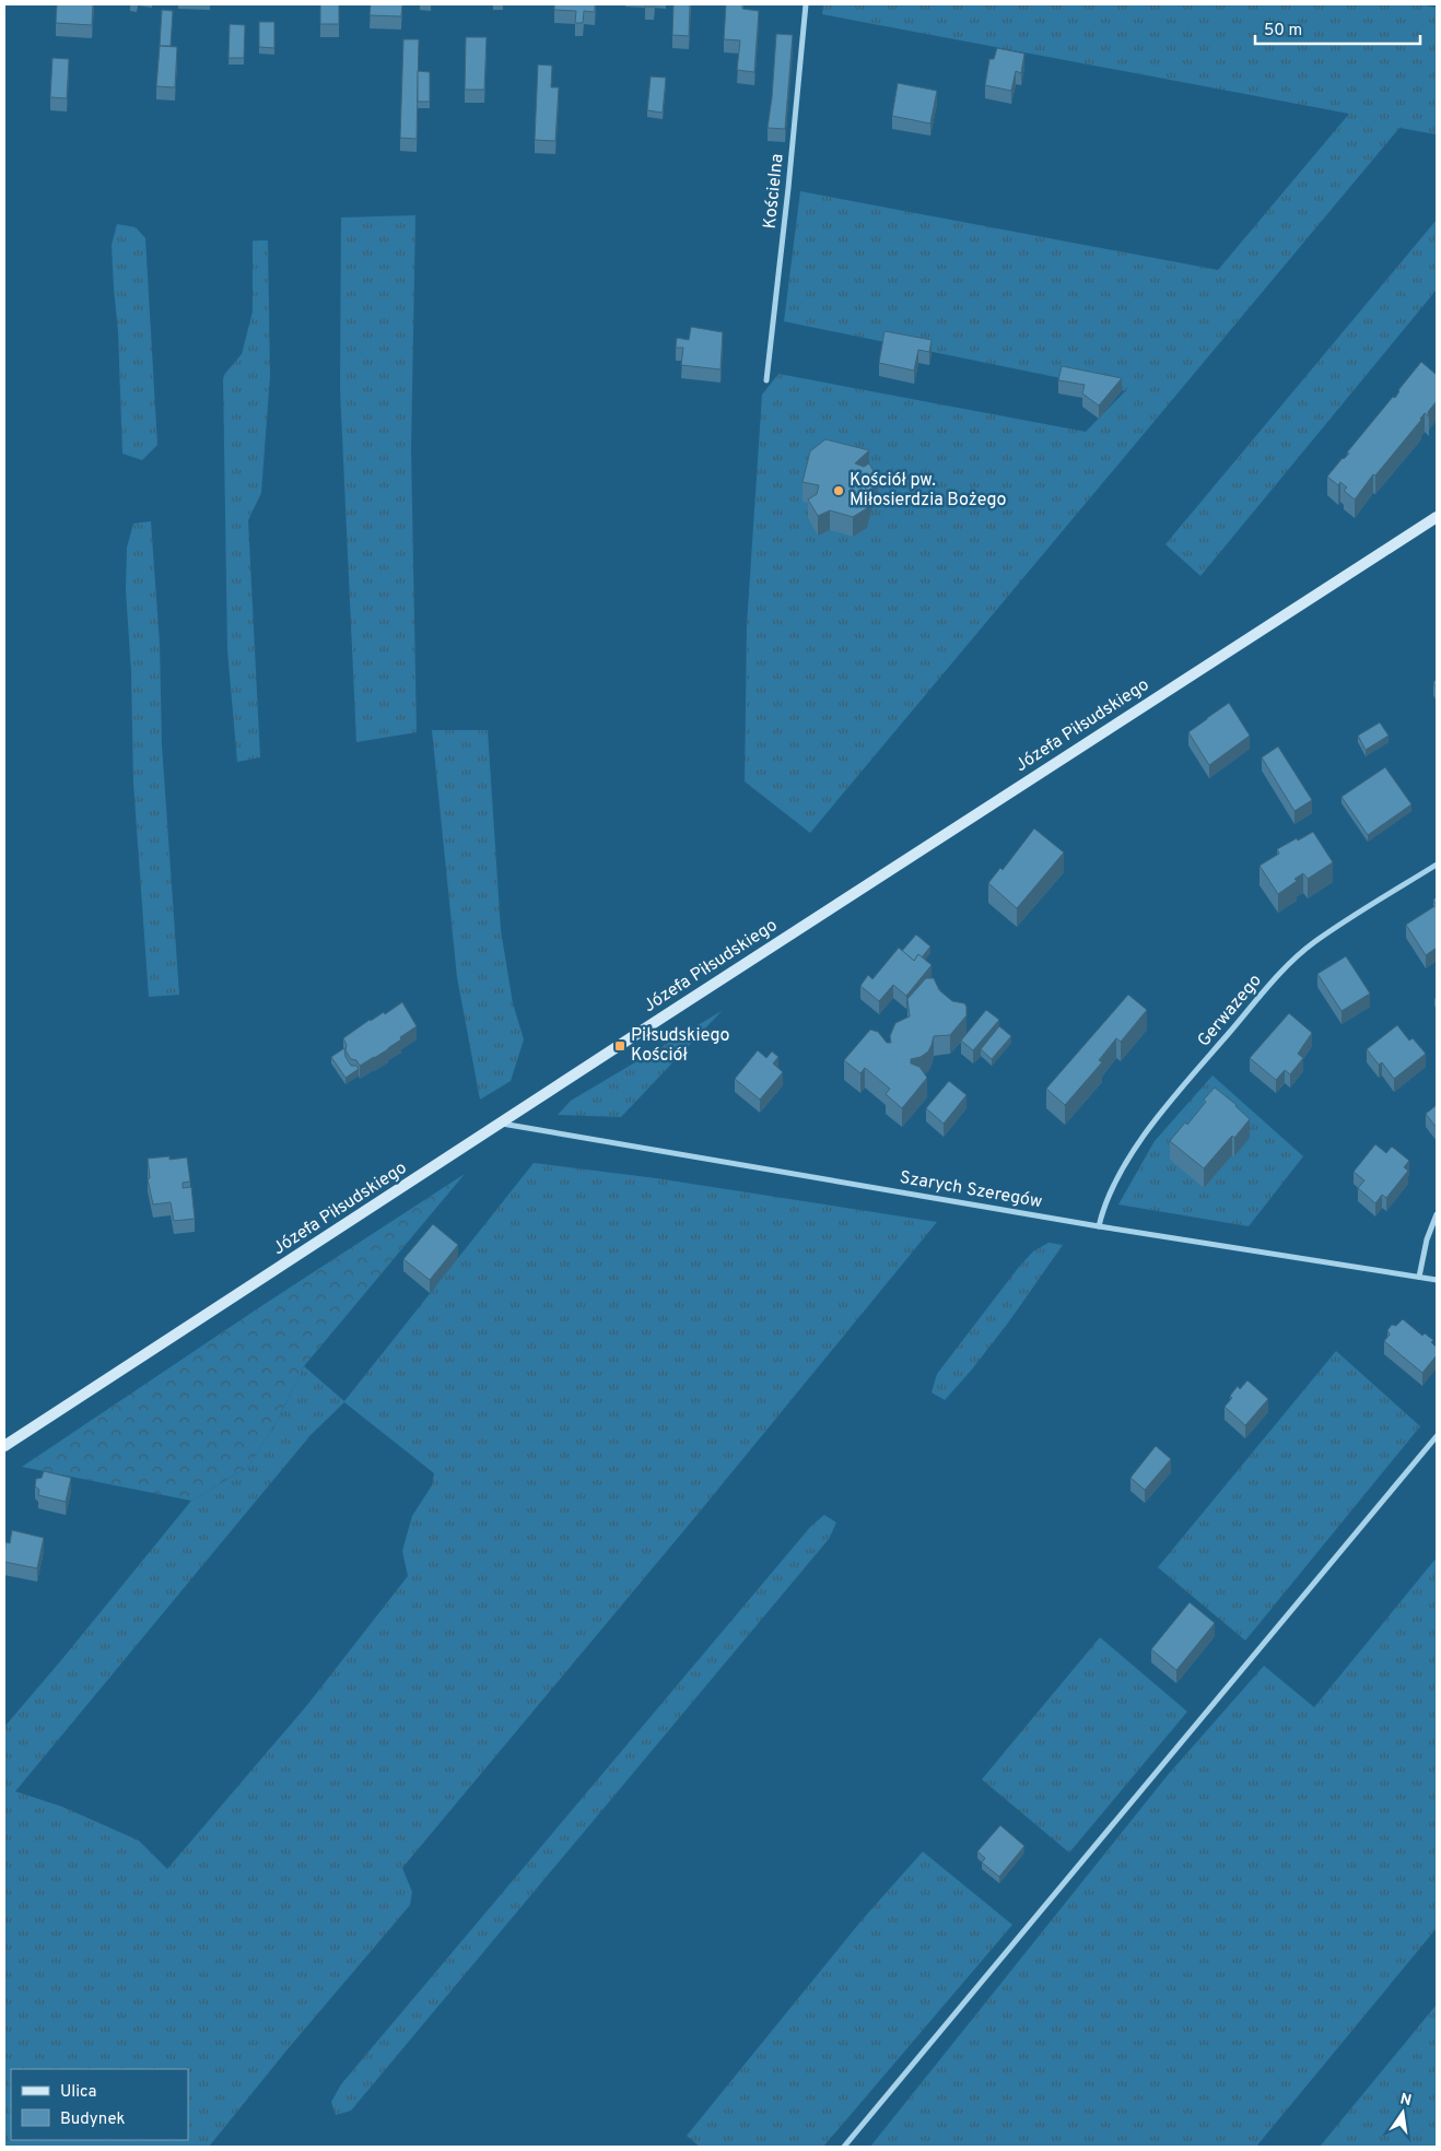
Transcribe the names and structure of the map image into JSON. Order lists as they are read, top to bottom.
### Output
{
  "streets": {
    "street": [
      "Kościelna",
      "Józefa Piłsudskiego",
      "Gerwazego",
      "Szarych Szeregów"
    ]
  },
  "crossings": [
    ["Józefa Piłsudskiego", "Szarych Szeregów"],
    ["Gerwazego", "Szarych Szeregów"]
  ],
  "places": {
    "other": ["Kościół pw. Miłosierdzia Bożego"],
    "transit": ["Piłsudskiego Kościół"]
  },
  "legend": ["Ulica", "Budynek"],
  "scale_bar": "50 m",
  "north": "top"
}
